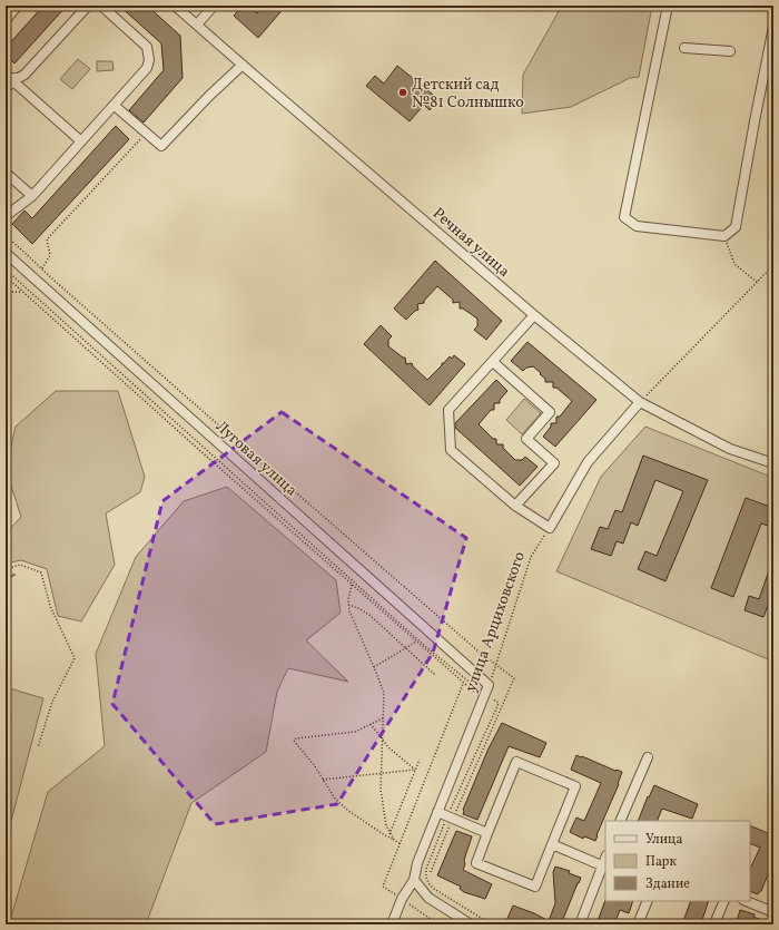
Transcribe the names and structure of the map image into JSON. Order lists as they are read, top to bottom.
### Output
{
  "streets": {
    "street": ["Речная улица", "Луговая улица", "улица Арциховского"]
  },
  "crossings": [
    ["Луговая улица", "улица Арциховского"]
  ],
  "places": ["Детский сад №81 Солнышко"],
  "legend": ["Улица", "Парк", "Здание"]
}
